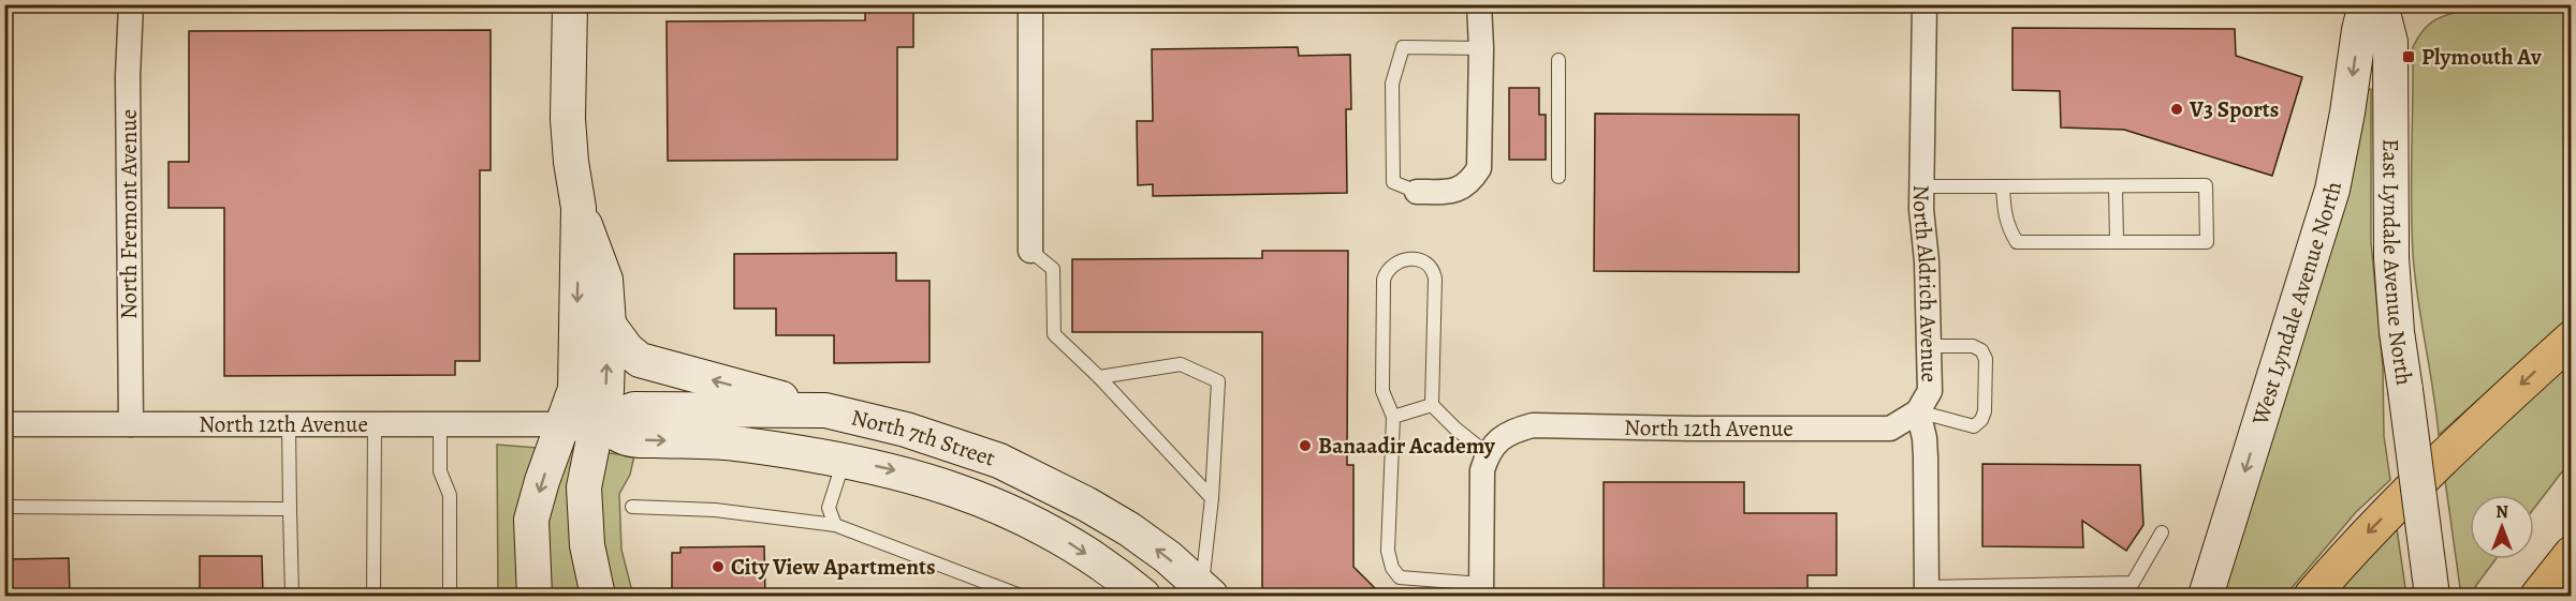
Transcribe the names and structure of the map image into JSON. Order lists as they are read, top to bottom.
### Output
{
  "streets": {
    "main road": ["East Lyndale Avenue North", "West Lyndale Avenue North", "North 7th Street"],
    "street": ["North Fremont Avenue", "North Aldrich Avenue", "North 12th Avenue"]
  },
  "crossings": [
    ["North Fremont Avenue", "North 12th Avenue"],
    ["North Aldrich Avenue", "North 12th Avenue"],
    ["North 12th Avenue", "North 7th Street"]
  ],
  "one_way": ["West Lyndale Avenue North"],
  "places": {
    "transit": ["Plymouth Av"],
    "other": ["V3 Sports", "Banaadir Academy", "City View Apartments"]
  },
  "north": "top"
}
